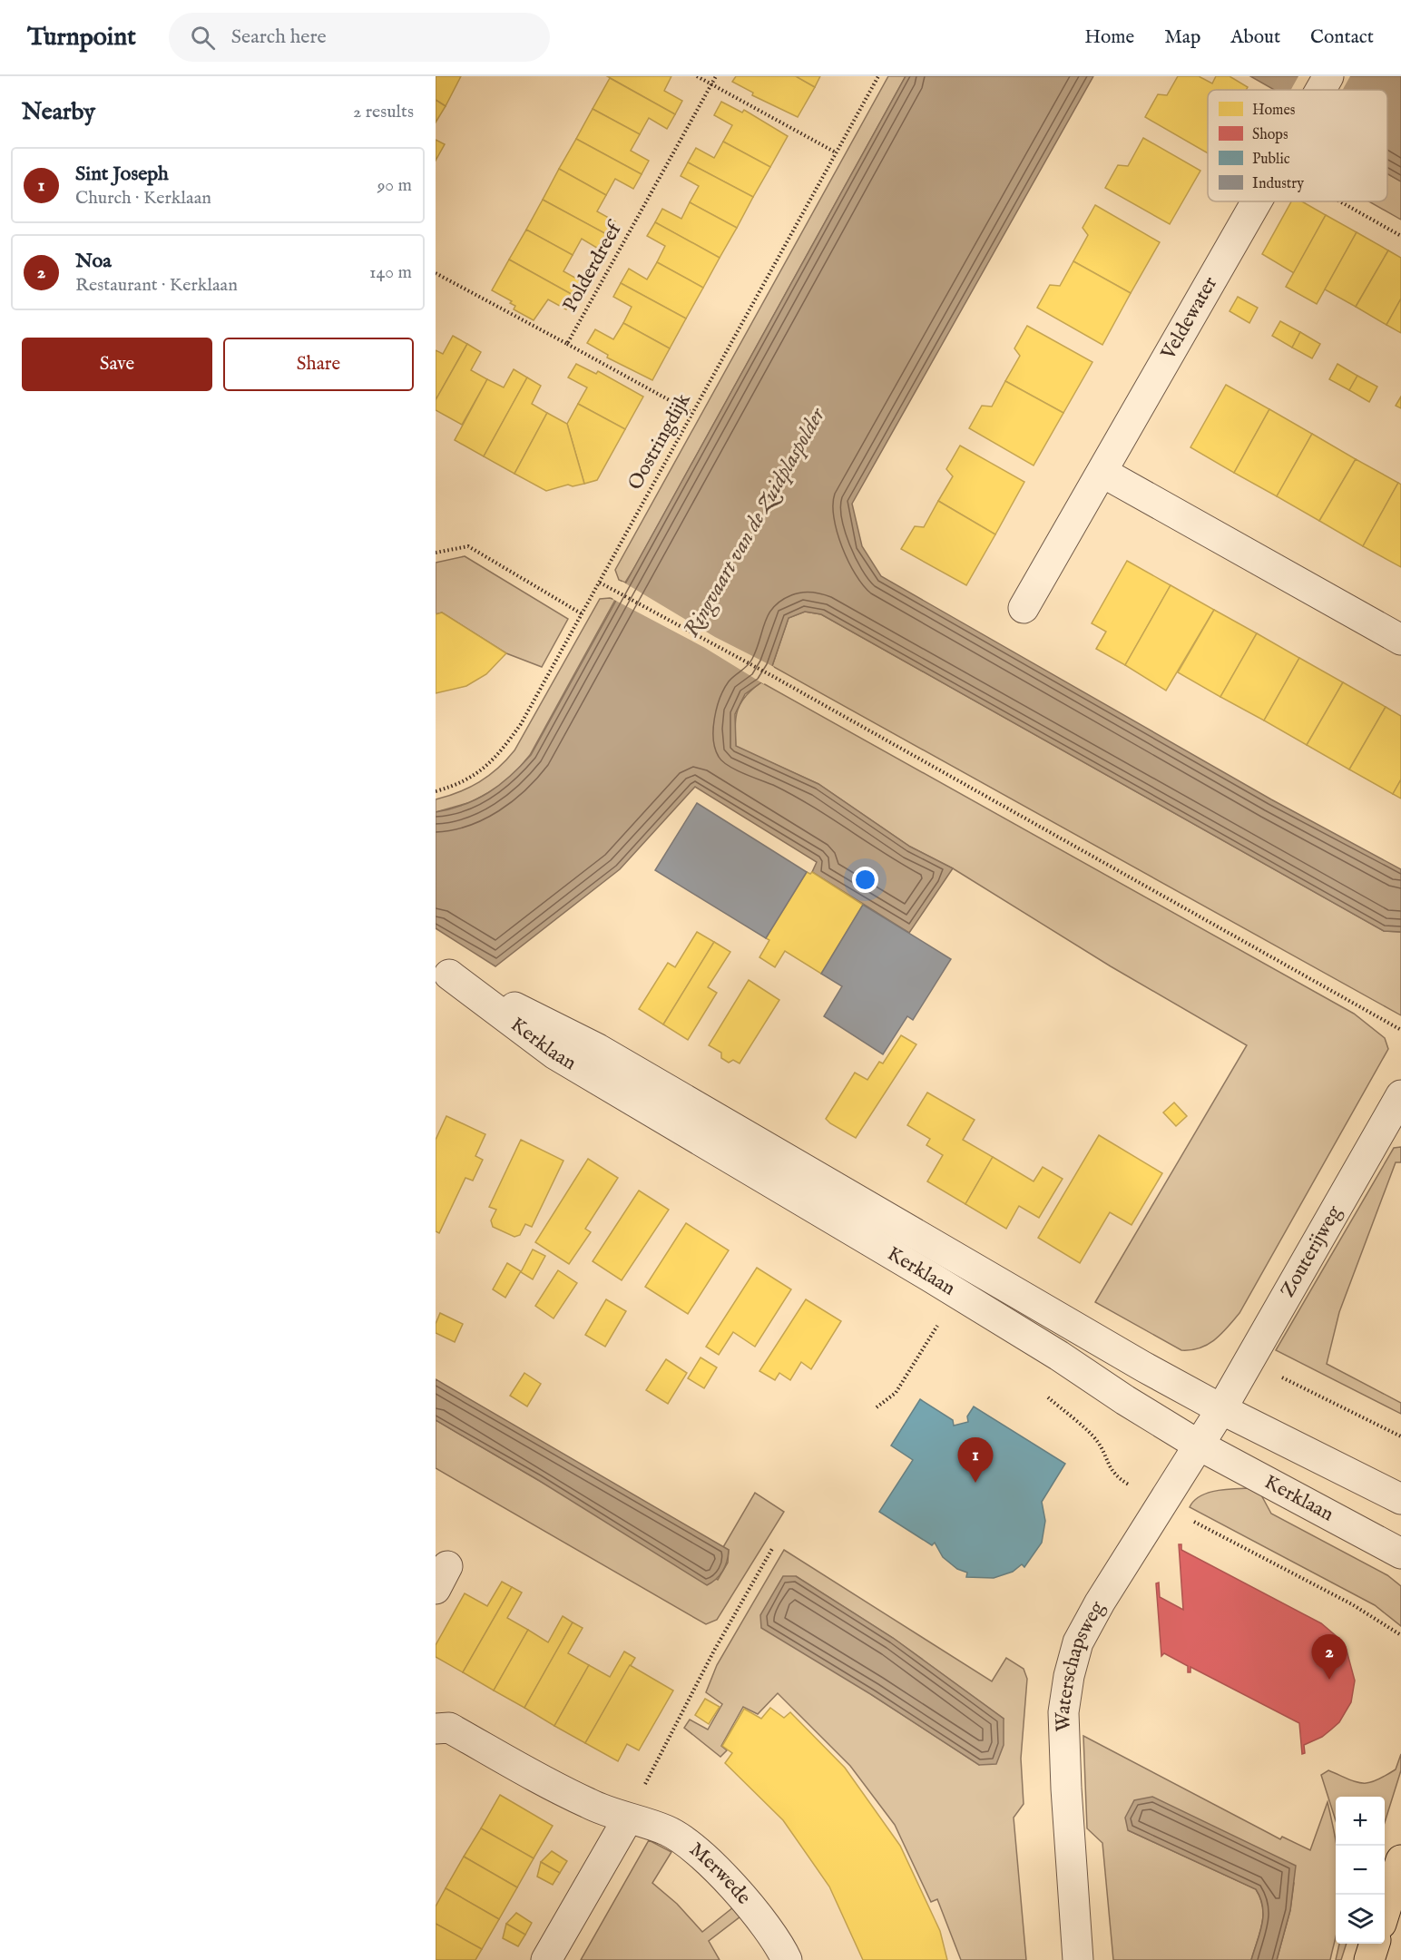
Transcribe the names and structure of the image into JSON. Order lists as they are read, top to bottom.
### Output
{
  "streets": {
    "street": [
      "Veldewater",
      "Kerklaan",
      "Zouterijweg",
      "Waterschapsweg",
      "Merwede"
    ],
    "path": ["Polderdreef", "Oostringdijk"]
  },
  "crossings": [
    ["Kerklaan", "Zouterijweg"],
    ["Kerklaan", "Waterschapsweg"],
    ["Zouterijweg", "Waterschapsweg"]
  ],
  "water": ["Ringvaart van de Zuidplaspolder"],
  "legend": [
    "Homes",
    "Shops",
    "Public",
    "Industry"
  ],
  "page": {
    "header": "Turnpoint",
    "search": "Search here",
    "nav": [
      "Home",
      "Map",
      "About",
      "Contact"
    ],
    "heading": ["Nearby", "2 results"],
    "list": [
      {
        "mark": "1",
        "name": "Sint Joseph",
        "note": "Church · Kerklaan",
        "value": "90 m"
      },
      {
        "mark": "2",
        "name": "Noa",
        "note": "Restaurant · Kerklaan",
        "value": "140 m"
      }
    ],
    "buttons": ["Save", "Share"],
    "pins": ["1", "2"],
    "map_buttons": ["+", "−"]
  }
}
